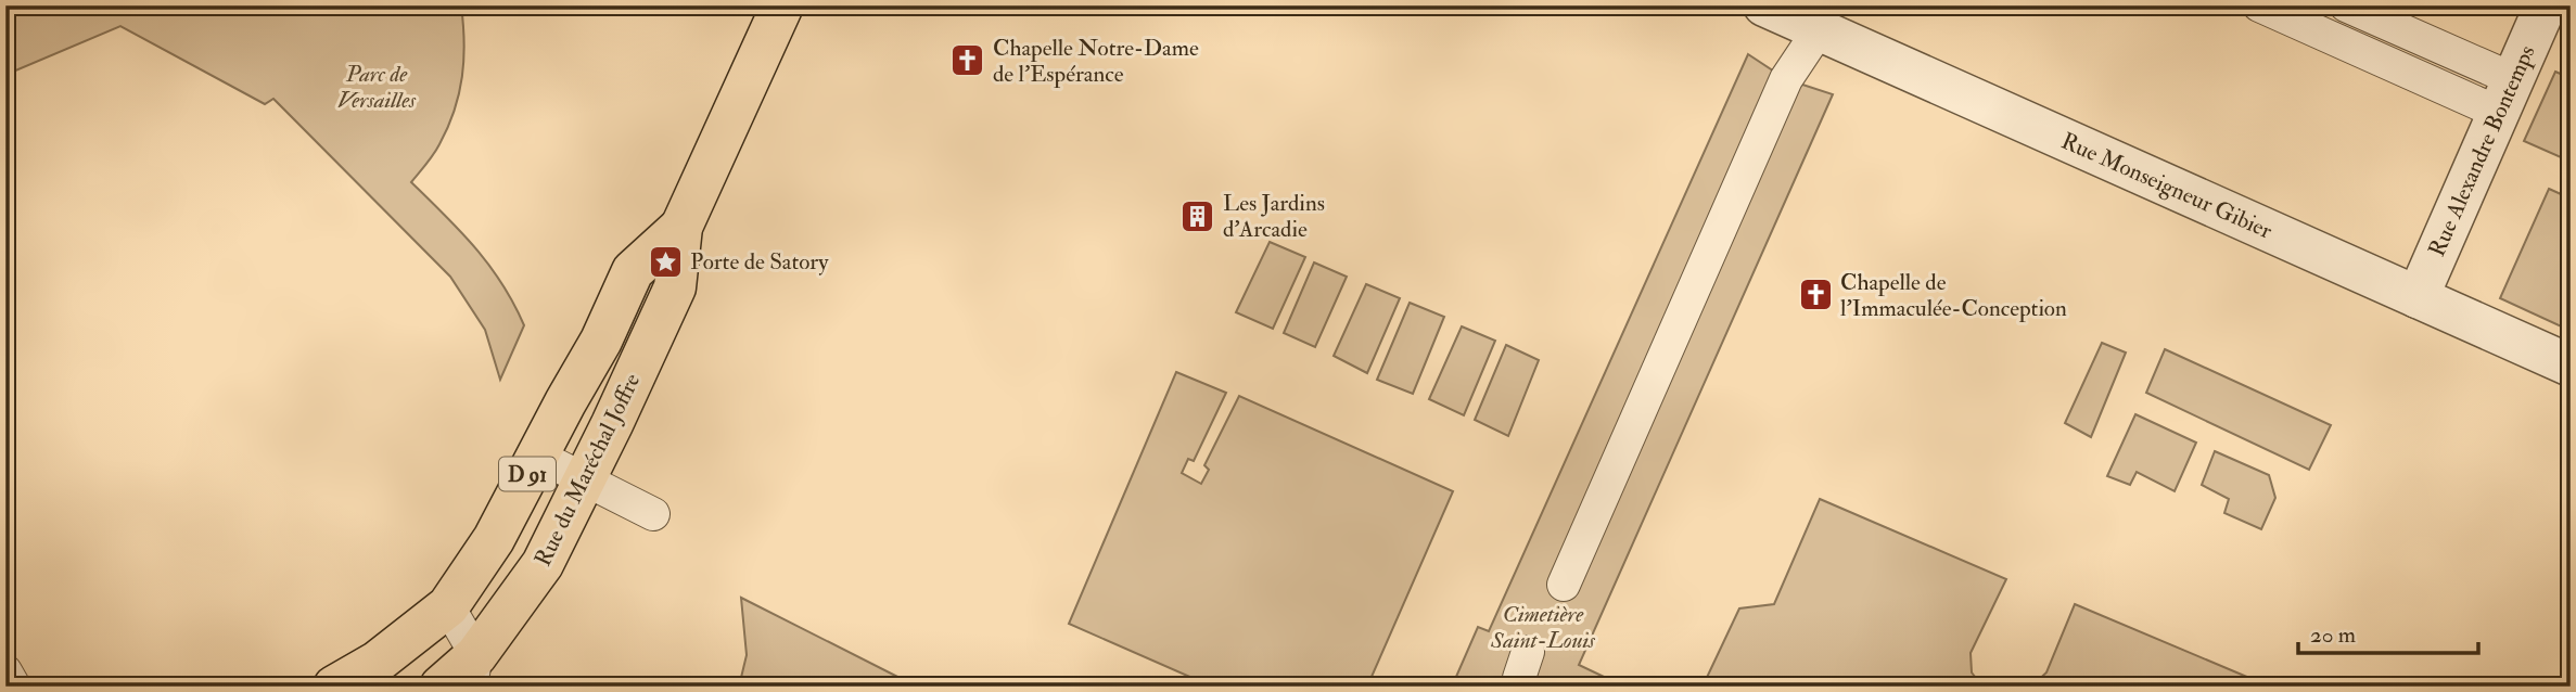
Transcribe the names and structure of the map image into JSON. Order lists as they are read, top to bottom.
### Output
{
  "streets": {
    "main road": ["Rue du Maréchal Joffre", "D 91"],
    "street": ["Rue Alexandre Bontemps", "Rue Monseigneur Gibier"]
  },
  "crossings": [
    ["Rue Alexandre Bontemps", "Rue Monseigneur Gibier"]
  ],
  "parks": ["Parc de Versailles", "Cimetière Saint-Louis"],
  "places": {
    "church": ["Chapelle Notre-Dame de l'Espérance", "Chapelle de l'Immaculée-Conception"],
    "building": ["Les Jardins d'Arcadie"],
    "place": ["Porte de Satory"]
  },
  "scale_bar": "20 m"
}
